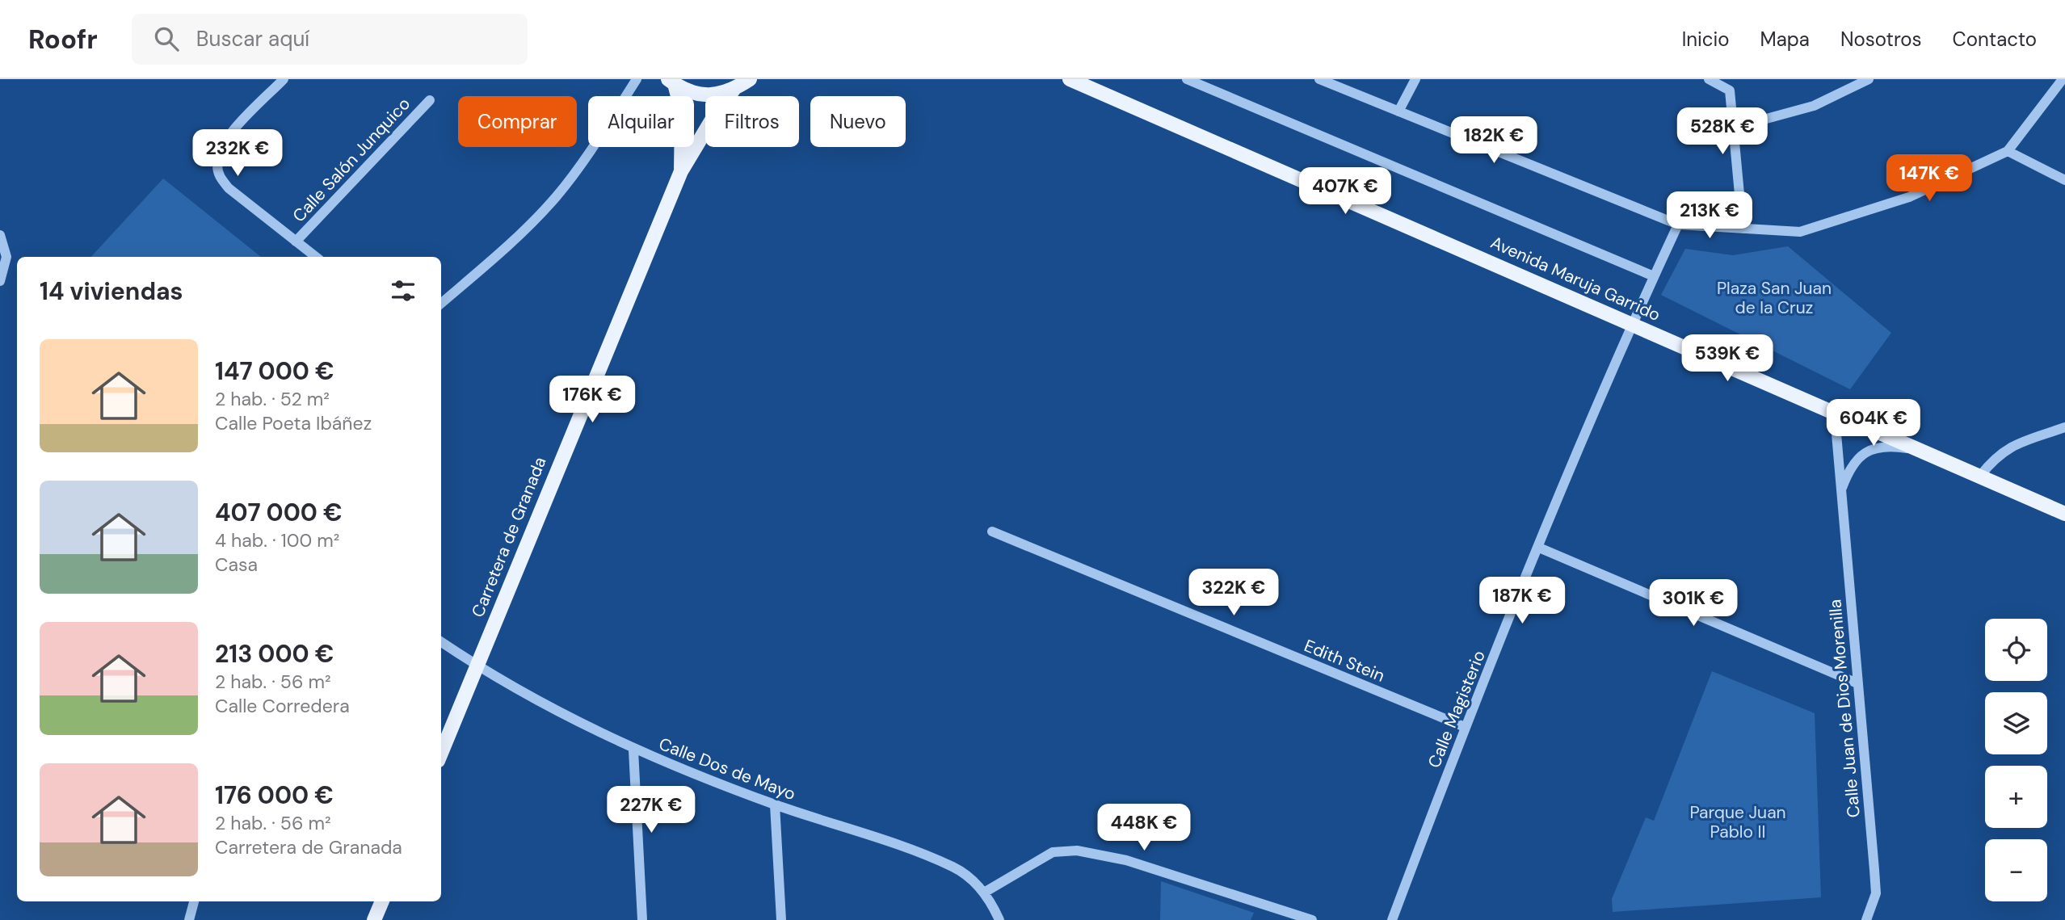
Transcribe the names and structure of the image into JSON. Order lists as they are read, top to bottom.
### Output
{
  "streets": {
    "main road": ["Avenida Maruja Garrido", "Carretera de Granada"],
    "street": [
      "Calle Salón Junquico",
      "Edith Stein",
      "Calle Juan de Dios Morenilla",
      "Calle Magisterio",
      "Calle Dos de Mayo"
    ]
  },
  "crossings": [
    ["Avenida Maruja Garrido", "Calle Juan de Dios Morenilla"],
    ["Avenida Maruja Garrido", "Calle Magisterio"],
    ["Carretera de Granada", "Calle Dos de Mayo"],
    ["Edith Stein", "Calle Magisterio"]
  ],
  "parks": ["Plaza San Juan de la Cruz", "Parque Juan Pablo II"],
  "page": {
    "header": "Roofr",
    "search": "Buscar aquí",
    "nav": [
      "Inicio",
      "Mapa",
      "Nosotros",
      "Contacto"
    ],
    "chip": [
      "Comprar",
      "Alquilar",
      "Filtros",
      "Nuevo"
    ],
    "price": [
      "528K €",
      "182K €",
      "232K €",
      "147K €",
      "407K €",
      "213K €",
      "539K €",
      "176K €",
      "604K €",
      "322K €",
      "187K €",
      "301K €",
      "227K €",
      "448K €"
    ],
    "heading": "14 viviendas",
    "list": [
      {
        "name": "147 000 €",
        "note": "2 hab. · 52 m² · Calle Poeta Ibáñez"
      },
      {
        "name": "407 000 €",
        "note": "4 hab. · 100 m² · Casa"
      },
      {
        "name": "213 000 €",
        "note": "2 hab. · 56 m² · Calle Corredera"
      },
      {
        "name": "176 000 €",
        "note": "2 hab. · 56 m² · Carretera de Granada"
      }
    ],
    "map_buttons": ["+", "−"]
  }
}
